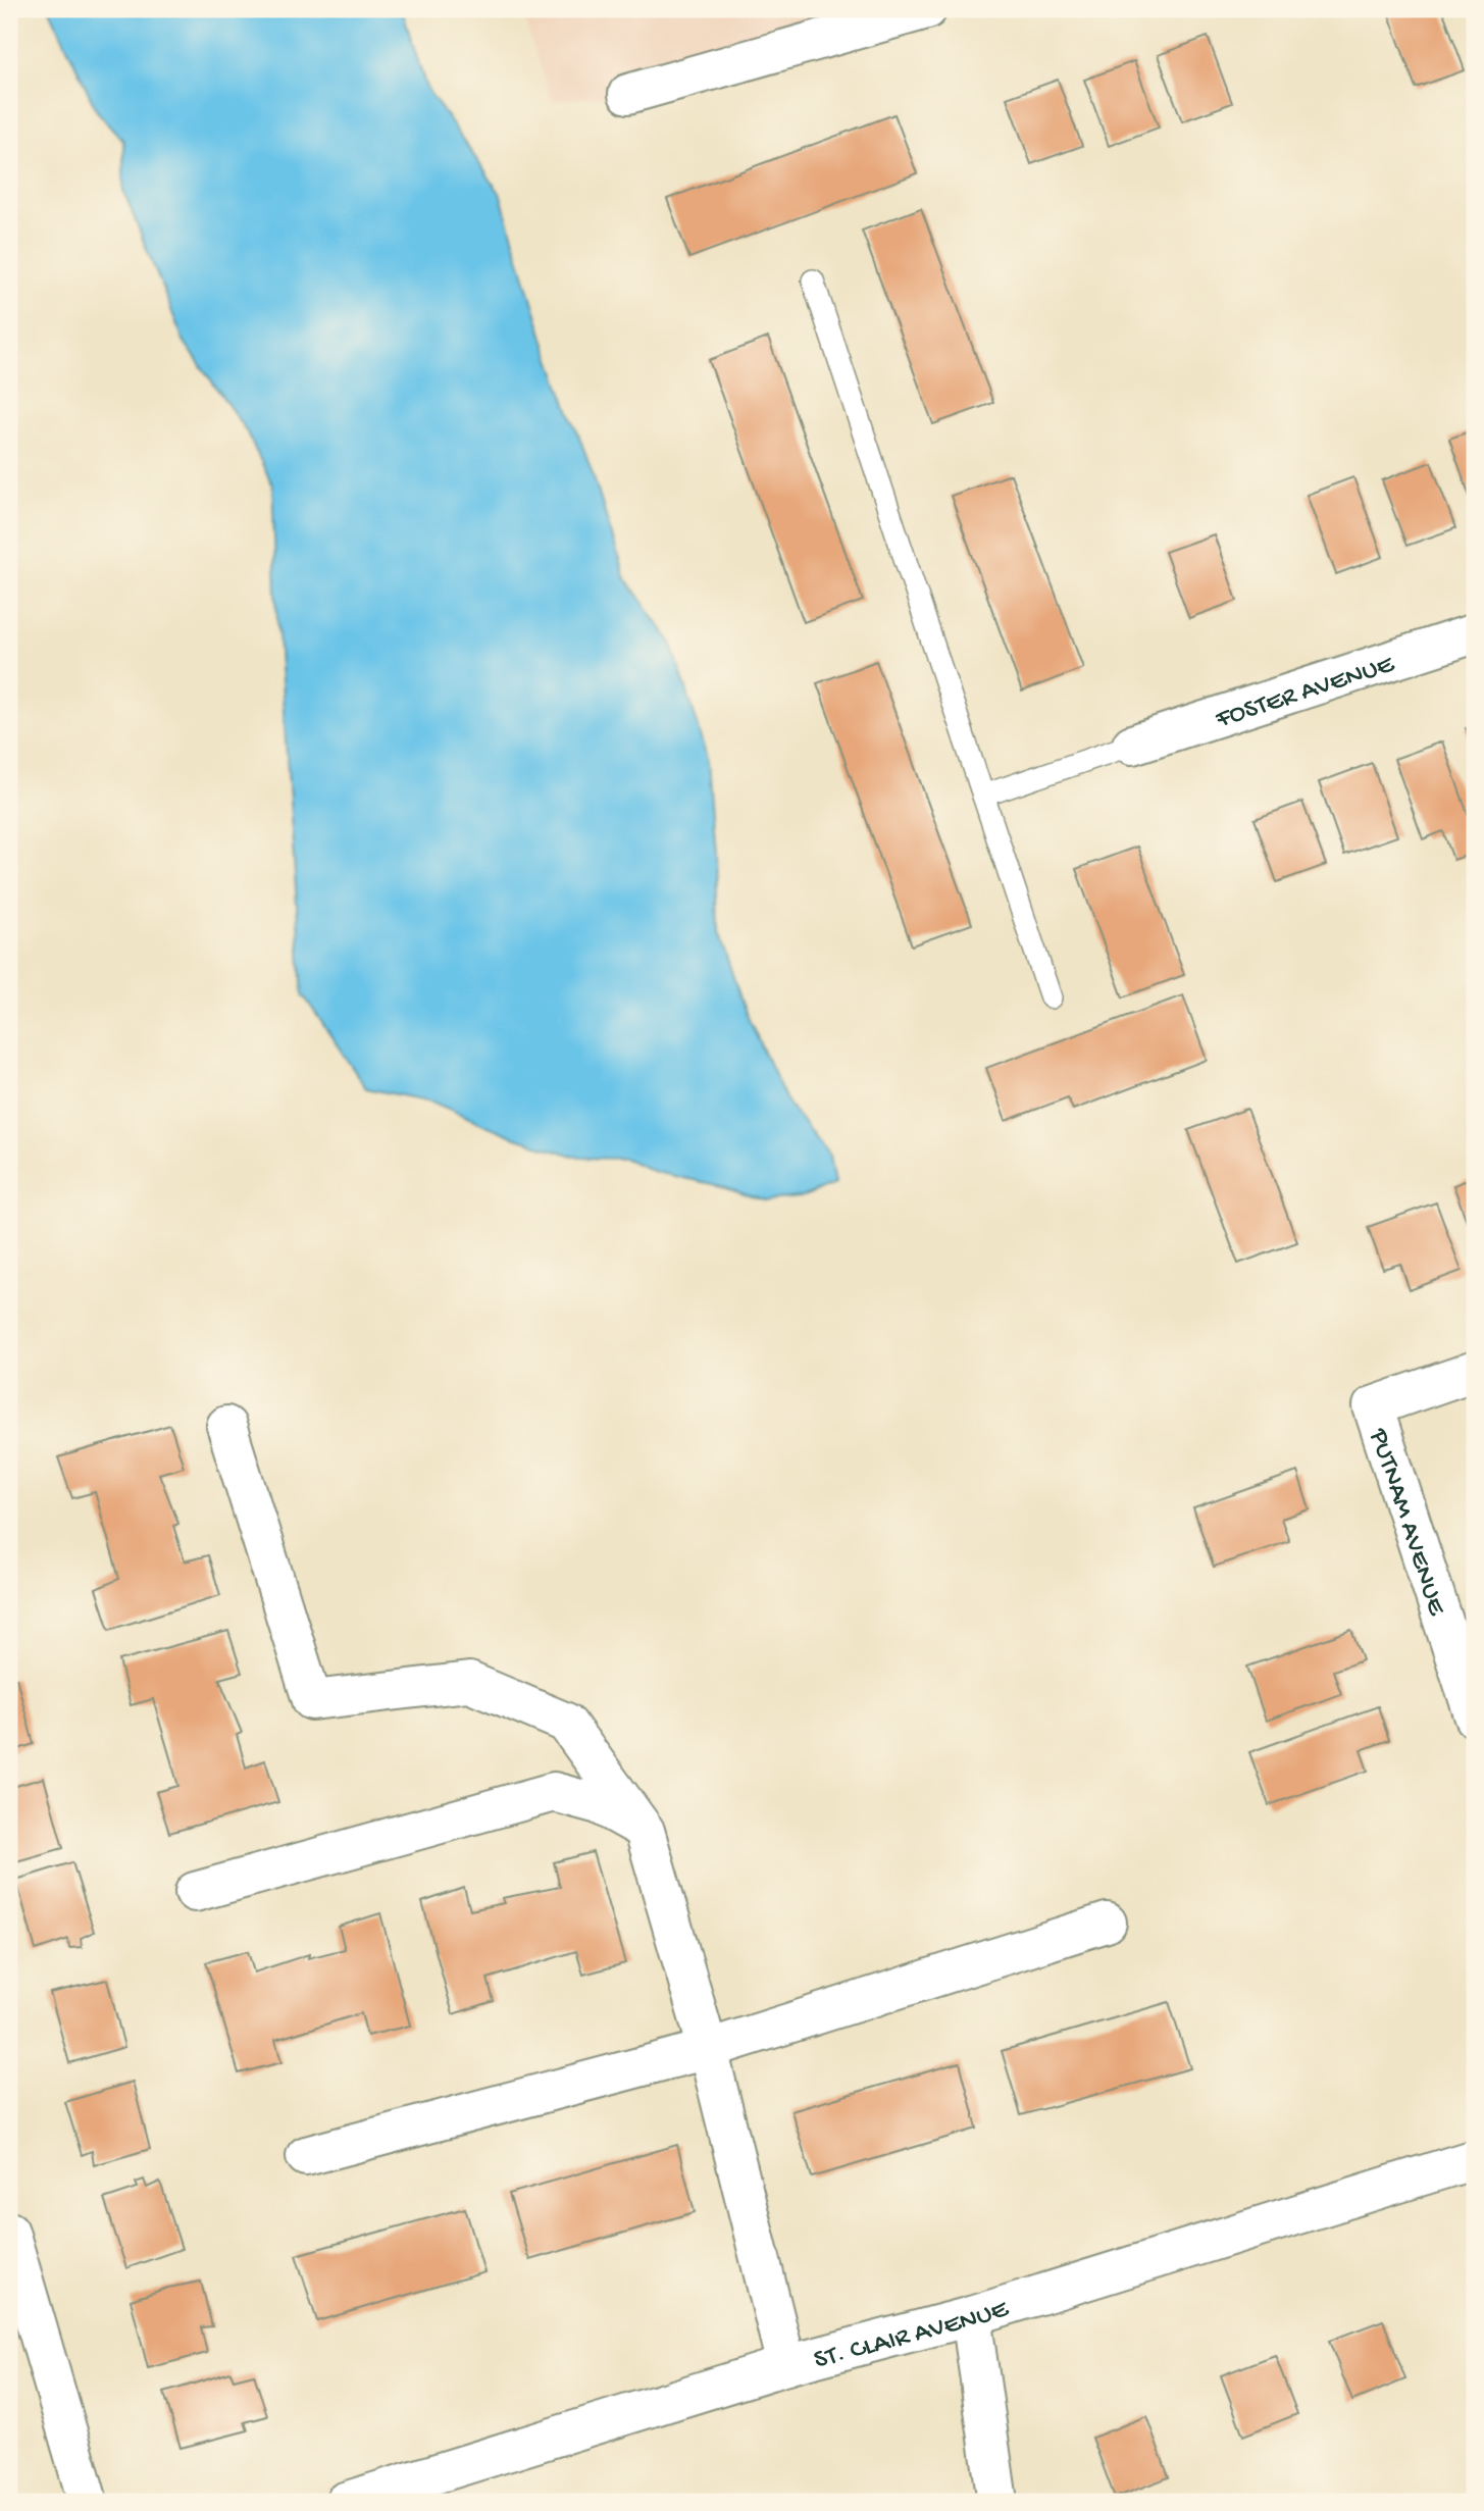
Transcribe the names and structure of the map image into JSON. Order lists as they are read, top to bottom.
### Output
{
  "streets": {
    "street": ["FOSTER AVENUE", "PUTNAM AVENUE", "ST. CLAIR AVENUE"]
  }
}
